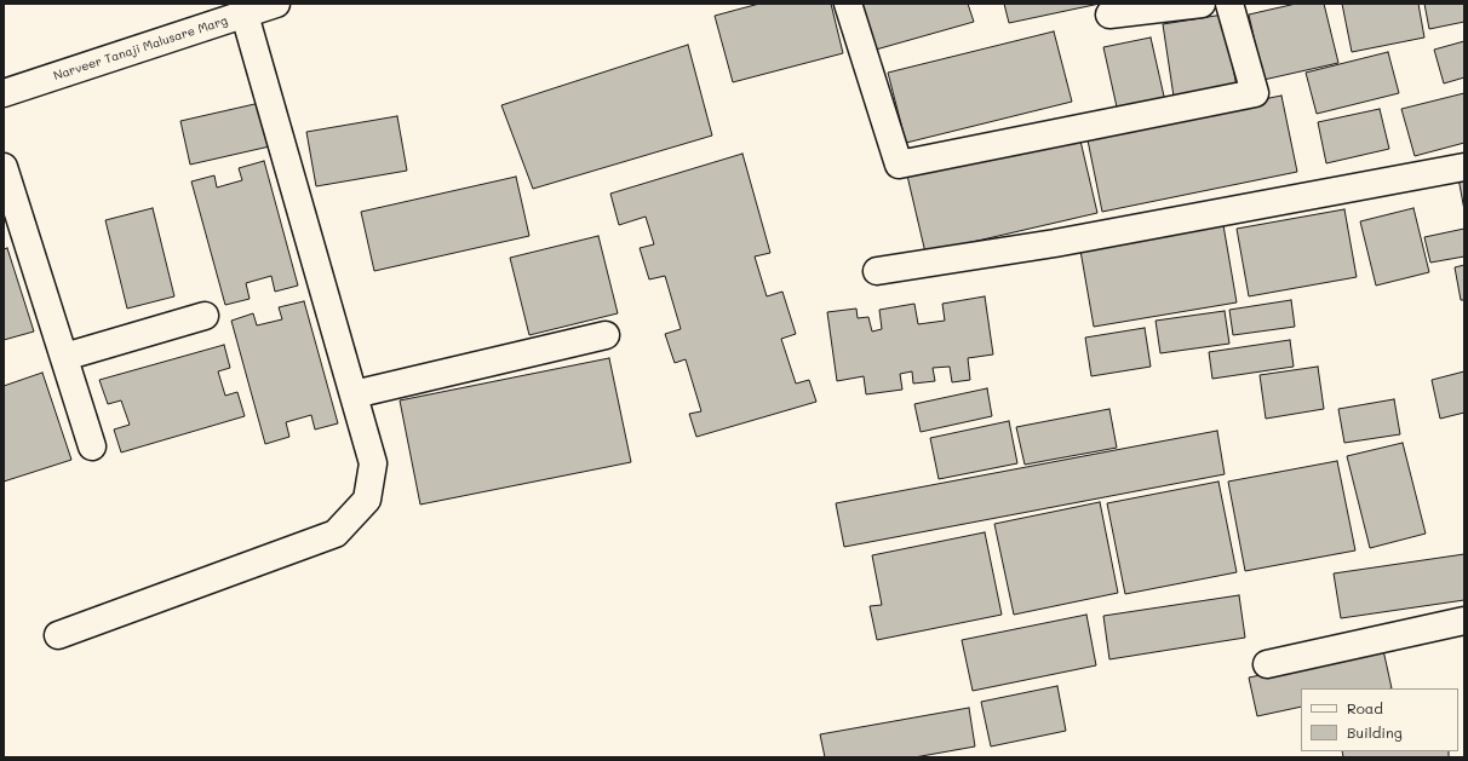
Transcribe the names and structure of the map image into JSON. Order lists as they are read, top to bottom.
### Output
{
  "streets": {
    "street": ["Narveer Tanaji Malusare Marg"]
  },
  "legend": ["Road", "Building"]
}
